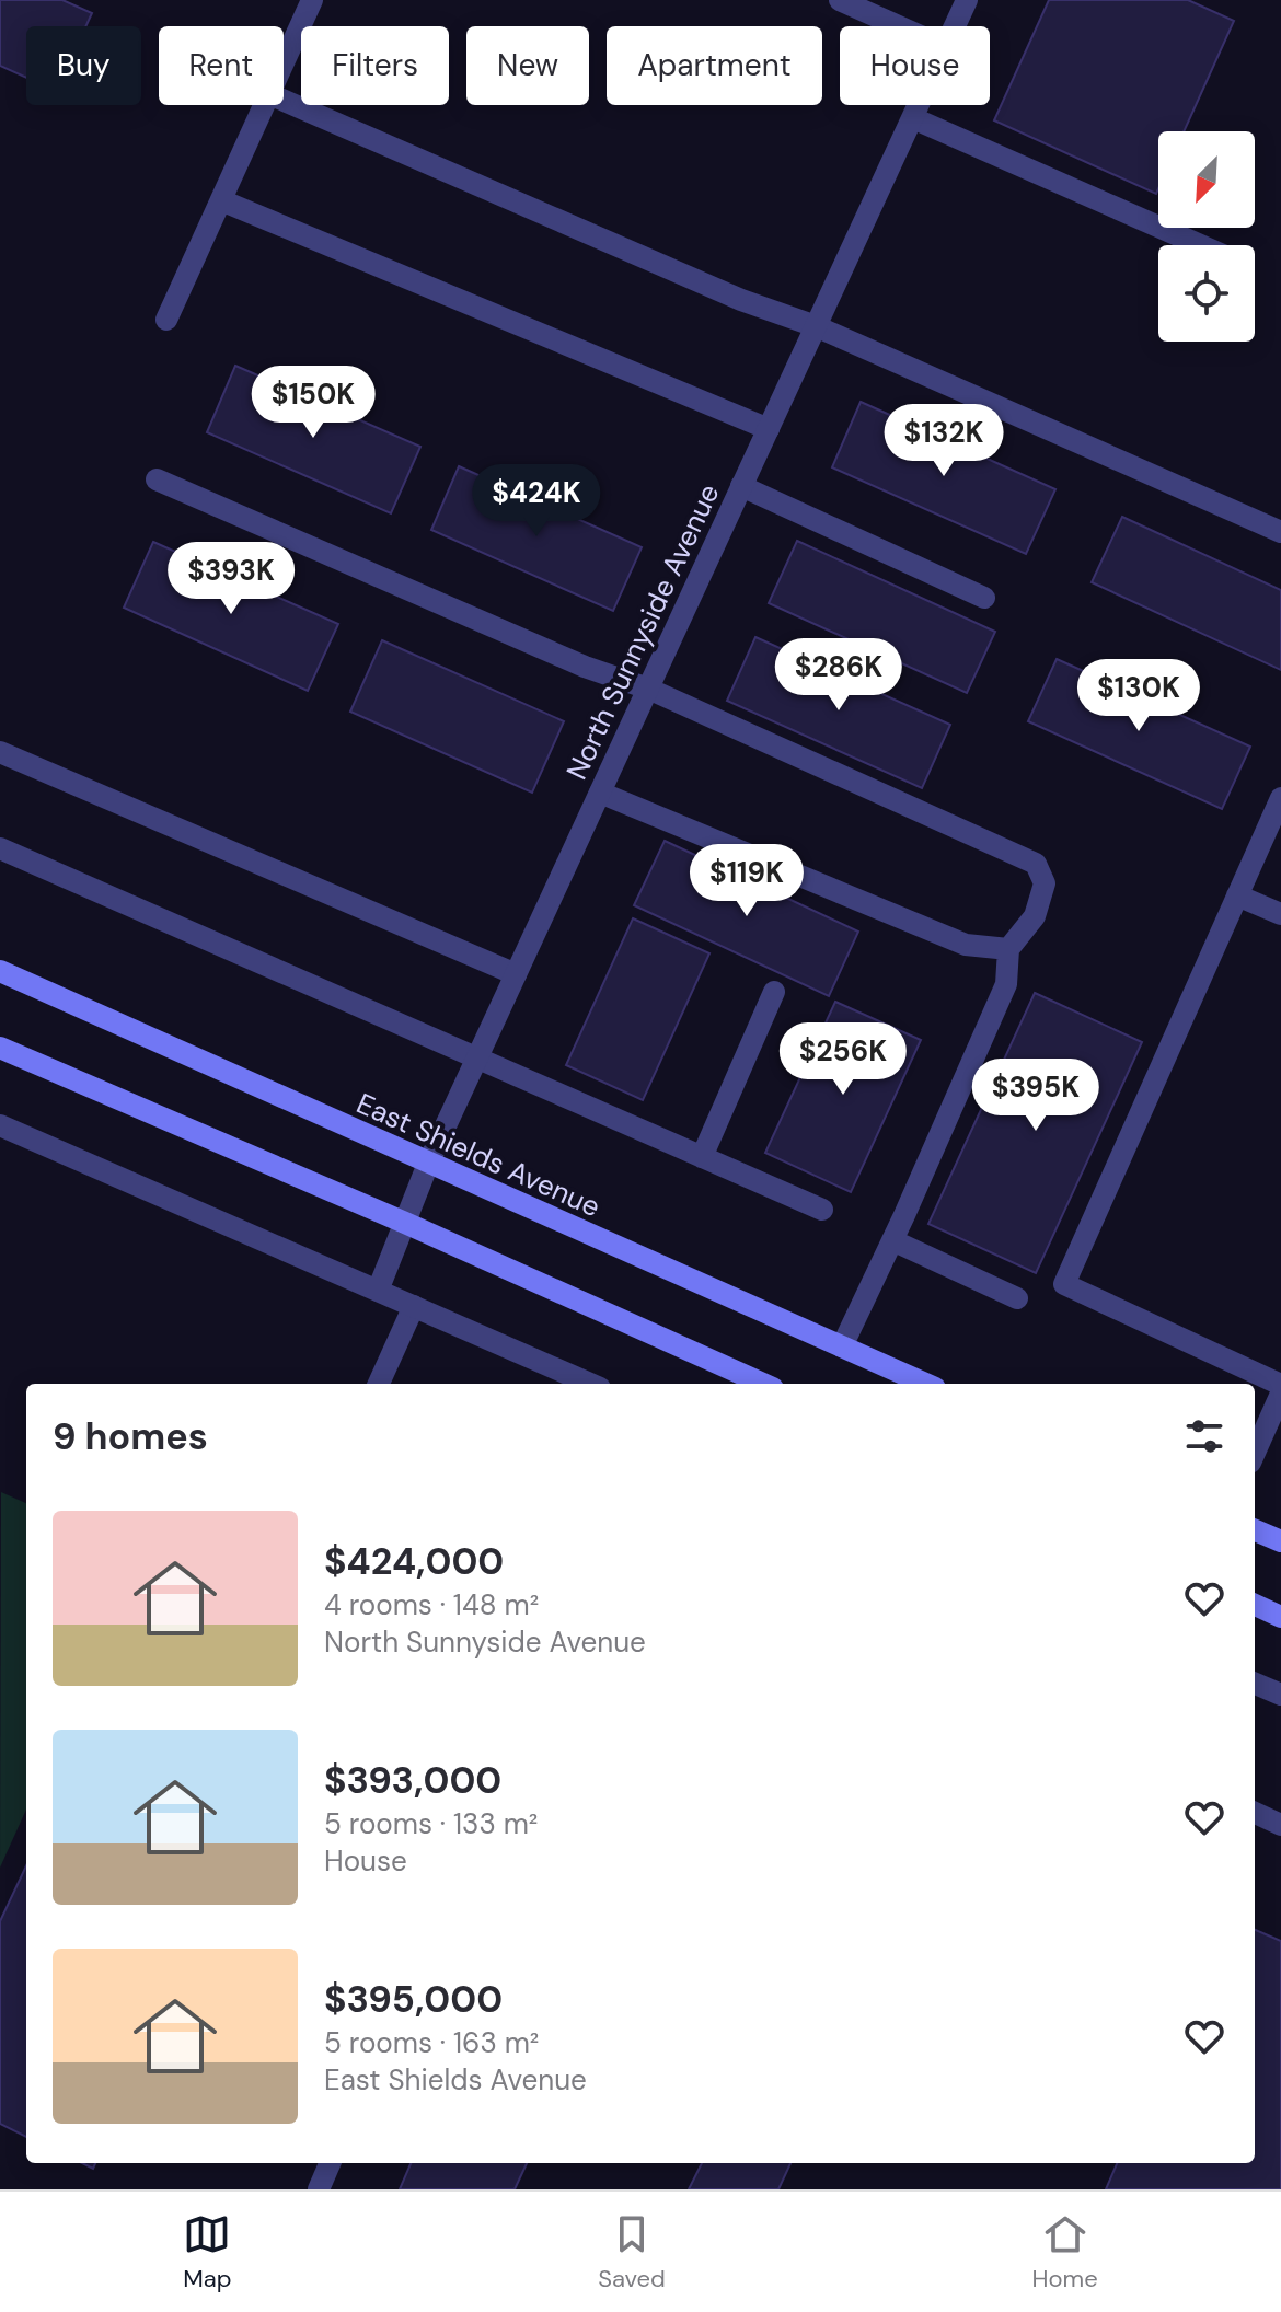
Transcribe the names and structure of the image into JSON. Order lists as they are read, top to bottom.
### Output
{
  "streets": {
    "main road": ["East Shields Avenue"],
    "street": ["North Sunnyside Avenue"]
  },
  "crossings": [
    ["North Sunnyside Avenue", "East Shields Avenue"]
  ],
  "north": "bottom left",
  "page": {
    "chip": [
      "Buy",
      "Rent",
      "Filters",
      "New",
      "Apartment",
      "House"
    ],
    "price": [
      "$150K",
      "$132K",
      "$424K",
      "$393K",
      "$286K",
      "$130K",
      "$119K",
      "$256K",
      "$395K"
    ],
    "heading": "9 homes",
    "list": [
      {
        "name": "$424,000",
        "note": "4 rooms · 148 m² · North Sunnyside Avenue"
      },
      {
        "name": "$393,000",
        "note": "5 rooms · 133 m² · House"
      },
      {
        "name": "$395,000",
        "note": "5 rooms · 163 m² · East Shields Avenue"
      }
    ],
    "tabs": ["Map", "Saved", "Home"]
  }
}
